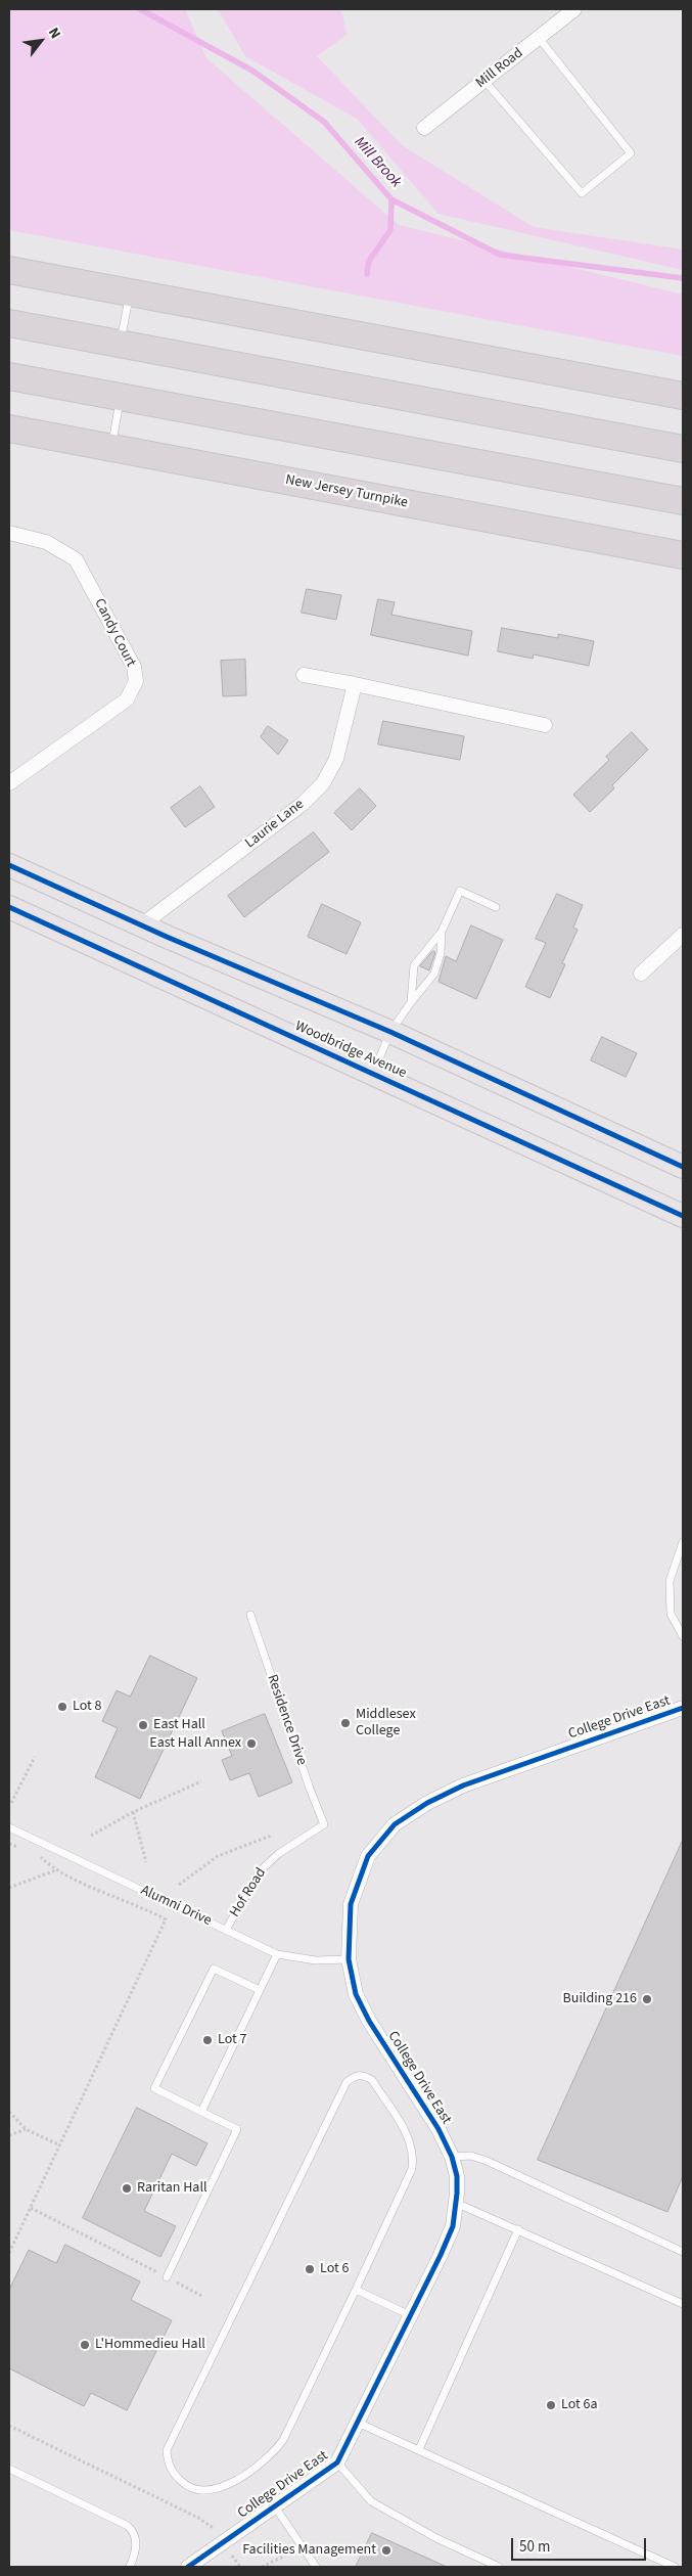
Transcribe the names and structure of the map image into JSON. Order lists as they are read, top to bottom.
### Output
{
  "streets": {
    "highway": ["New Jersey Turnpike"],
    "main road": ["Woodbridge Avenue"],
    "street": [
      "Mill Road",
      "Candy Court",
      "Laurie Lane",
      "College Drive East"
    ],
    "lane": ["Residence Drive", "Hof Road", "Alumni Drive"]
  },
  "crossings": [
    ["College Drive East", "Alumni Drive"],
    ["Residence Drive", "Hof Road"],
    ["Hof Road", "Alumni Drive"]
  ],
  "water": ["Mill Brook"],
  "places": [
    "Lot 8",
    "Middlesex College",
    "East Hall",
    "East Hall Annex",
    "Building 216",
    "Lot 7",
    "Raritan Hall",
    "Lot 6",
    "L'Hommedieu Hall",
    "Lot 6a",
    "Facilities Management"
  ],
  "scale_bar": "50 m",
  "north": "top right"
}
